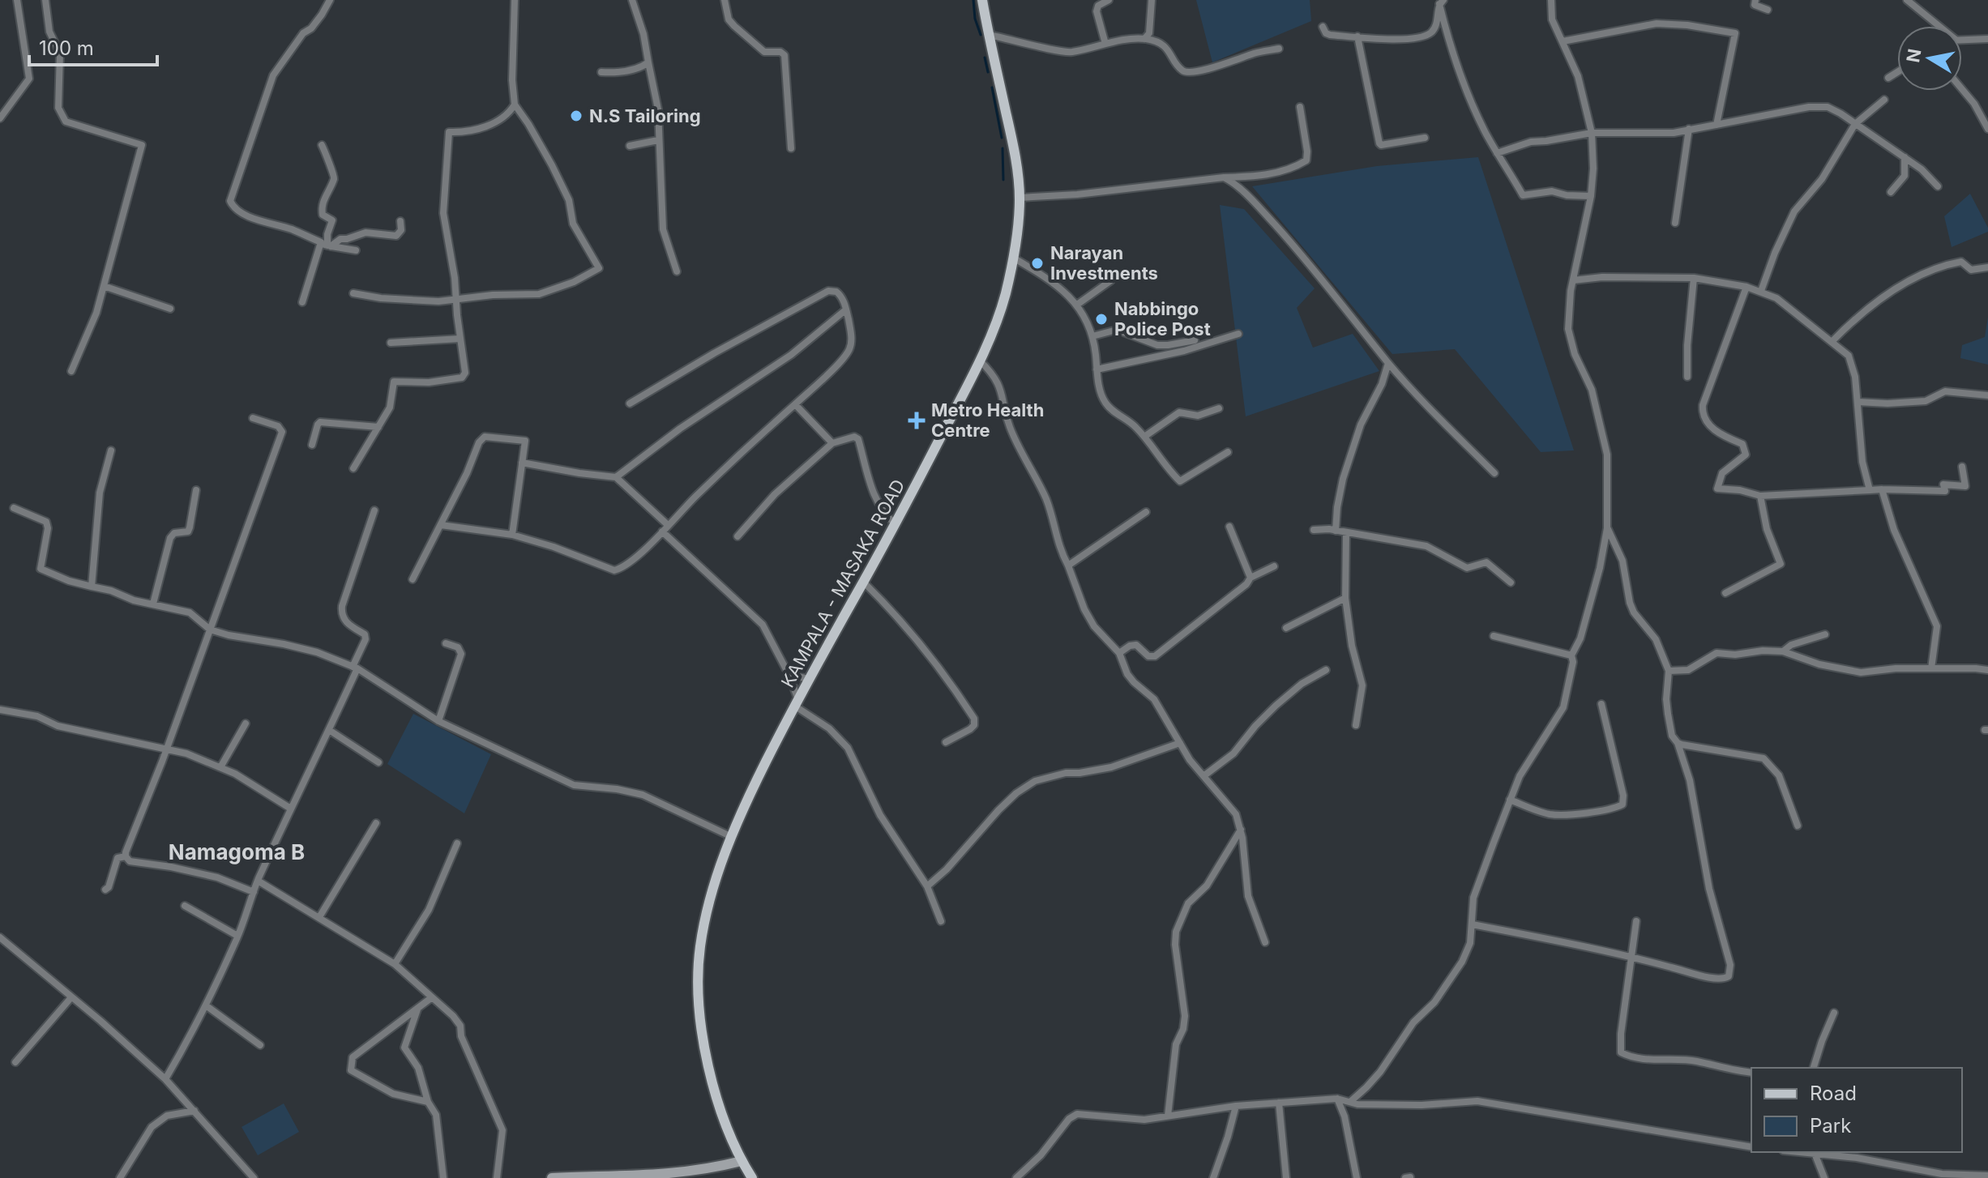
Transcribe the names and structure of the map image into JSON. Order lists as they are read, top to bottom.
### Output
{
  "streets": {
    "main road": ["KAMPALA - MASAKA ROAD"]
  },
  "districts": ["Namagoma B"],
  "places": {
    "other": ["N.S Tailoring", "Narayan Investments", "Nabbingo Police Post"],
    "health": ["Metro Health Centre"]
  },
  "legend": ["Road", "Park"],
  "scale_bar": "100 m",
  "north": "left"
}
